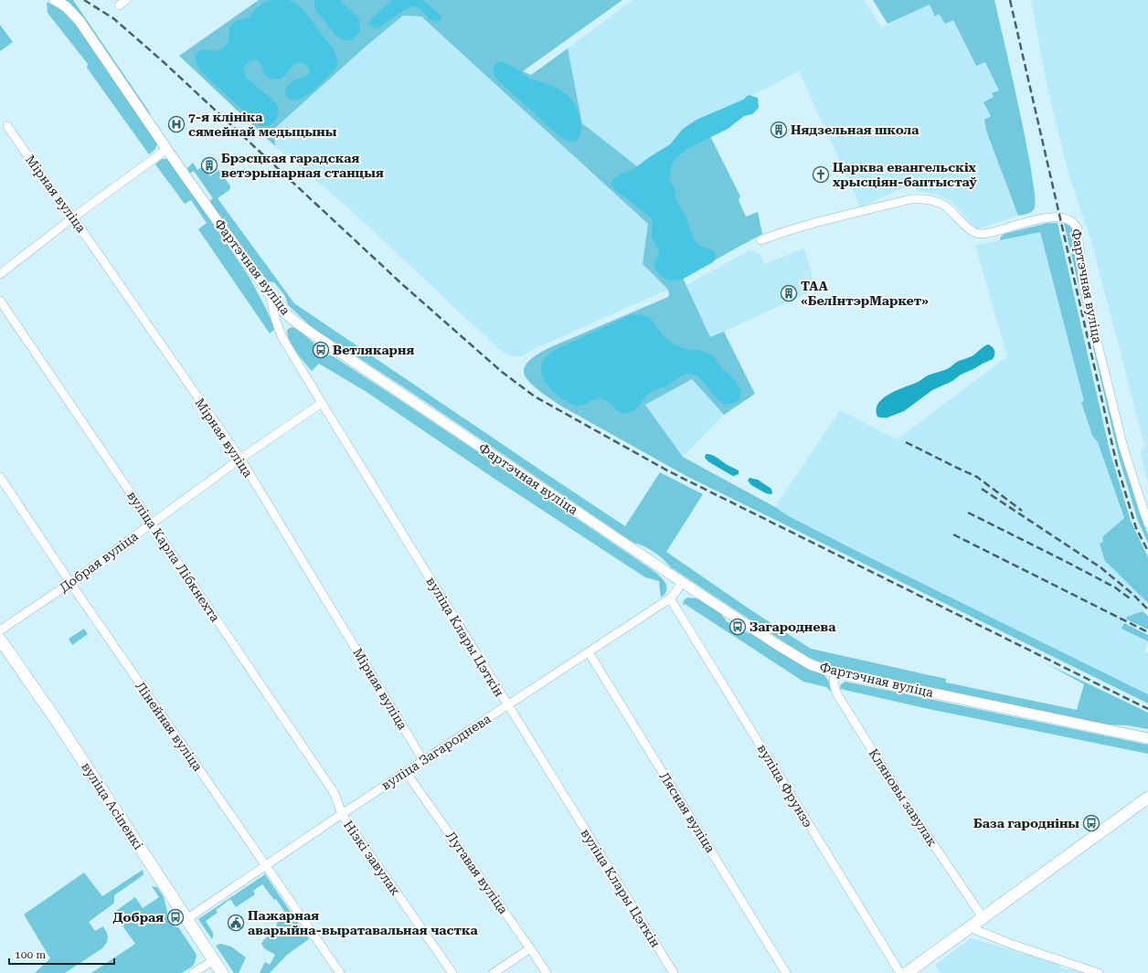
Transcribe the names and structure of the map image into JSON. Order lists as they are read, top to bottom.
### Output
{
  "streets": {
    "main road": ["вуліца Асіпенкі"],
    "street": [
      "Мірная вуліца",
      "Фартэчная вуліца",
      "вуліца Карла Лібкнехта",
      "Добрая вуліца",
      "вуліца Клары Цэткін",
      "Лінейная вуліца",
      "вуліца Загароднева",
      "вуліца Фрунзэ",
      "Кляновы завулак",
      "Лясная вуліца",
      "Нізкі завулак",
      "Лугавая вуліца"
    ]
  },
  "crossings": [
    ["Мірная вуліца", "Добрая вуліца"],
    ["Мірная вуліца", "вуліца Загароднева"],
    ["Фартэчная вуліца", "вуліца Клары Цэткін"],
    ["Фартэчная вуліца", "вуліца Загароднева"],
    ["Фартэчная вуліца", "Кляновы завулак"],
    ["вуліца Карла Лібкнехта", "Добрая вуліца"],
    ["вуліца Карла Лібкнехта", "вуліца Загароднева"],
    ["вуліца Карла Лібкнехта", "Нізкі завулак"],
    ["Добрая вуліца", "вуліца Клары Цэткін"],
    ["Добрая вуліца", "Лінейная вуліца"],
    ["вуліца Клары Цэткін", "вуліца Загароднева"],
    ["Лінейная вуліца", "вуліца Загароднева"],
    ["вуліца Загароднева", "вуліца Фрунзэ"],
    ["вуліца Загароднева", "вуліца Асіпенкі"],
    ["вуліца Загароднева", "Лясная вуліца"],
    ["вуліца Загароднева", "Нізкі завулак"],
    ["вуліца Загароднева", "Лугавая вуліца"]
  ],
  "places": {
    "hospital": ["7-я клініка сямейнай медыцыны"],
    "building": ["Нядзельная школа", "Брэсцкая гарадская ветэрынарная станцыя", "ТАА «БелІнтэрМаркет»"],
    "church": ["Царква евангельскіх хрысціян-баптыстаў"],
    "bus stop": [
      "Ветлякарня",
      "Загароднева",
      "База гародніны",
      "Добрая"
    ],
    "public building": ["Пажарная аварыйна-выратавальная частка"]
  },
  "scale_bar": "100 m"
}
